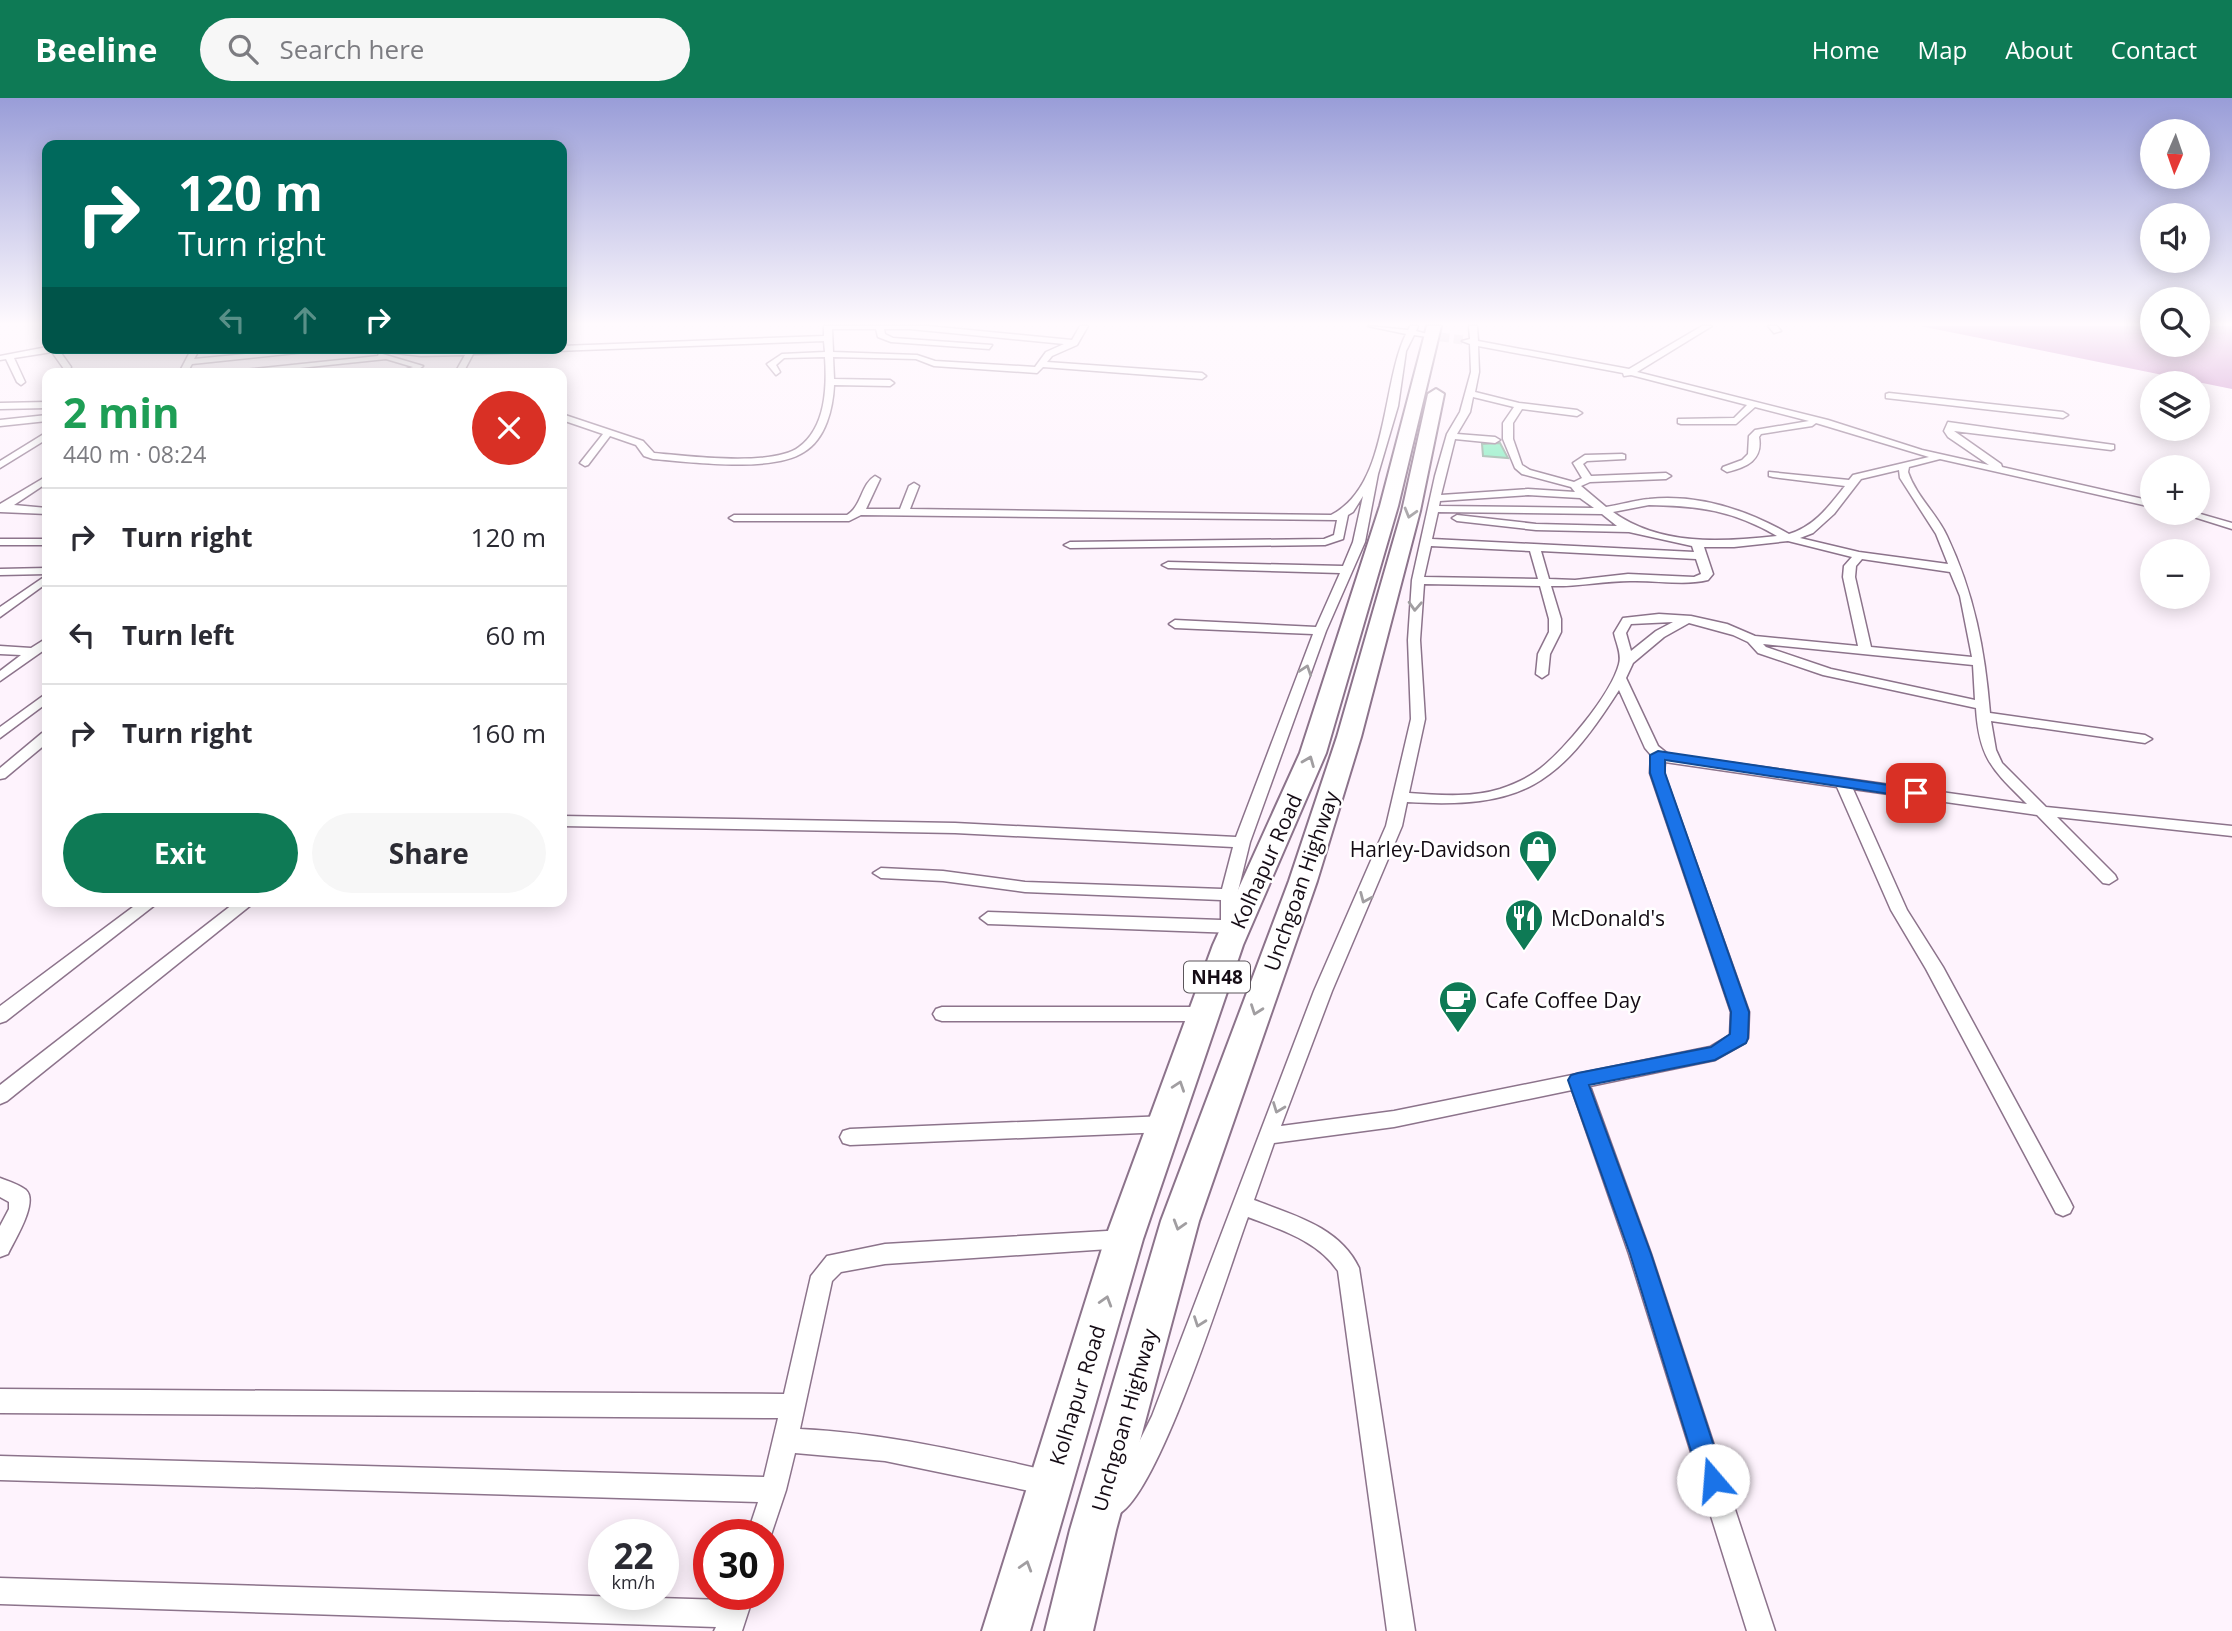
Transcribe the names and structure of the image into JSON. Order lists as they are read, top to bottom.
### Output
{
  "streets": {
    "highway": ["Kolhapur Road", "Unchgoan Highway", "NH48"]
  },
  "one_way": ["Kolhapur Road", "Unchgoan Highway"],
  "places": {
    "shop": ["Harley-Davidson"],
    "restaurant": ["McDonald's"],
    "cafe": ["Cafe Coffee Day"]
  },
  "north": "bottom",
  "page": {
    "header": "Beeline",
    "search": "Search here",
    "nav": [
      "Home",
      "Map",
      "About",
      "Contact"
    ],
    "map_buttons": ["+", "−"],
    "turn": ["120 m", "Turn right"],
    "heading": ["2 min", "440 m · 08:24"],
    "list": [
      {
        "name": "Turn right",
        "value": "120 m"
      },
      {
        "name": "Turn left",
        "value": "60 m"
      },
      {
        "name": "Turn right",
        "value": "160 m"
      }
    ],
    "buttons": ["Exit", "Share"],
    "speed": "22 km/h",
    "limit": "30"
  }
}
